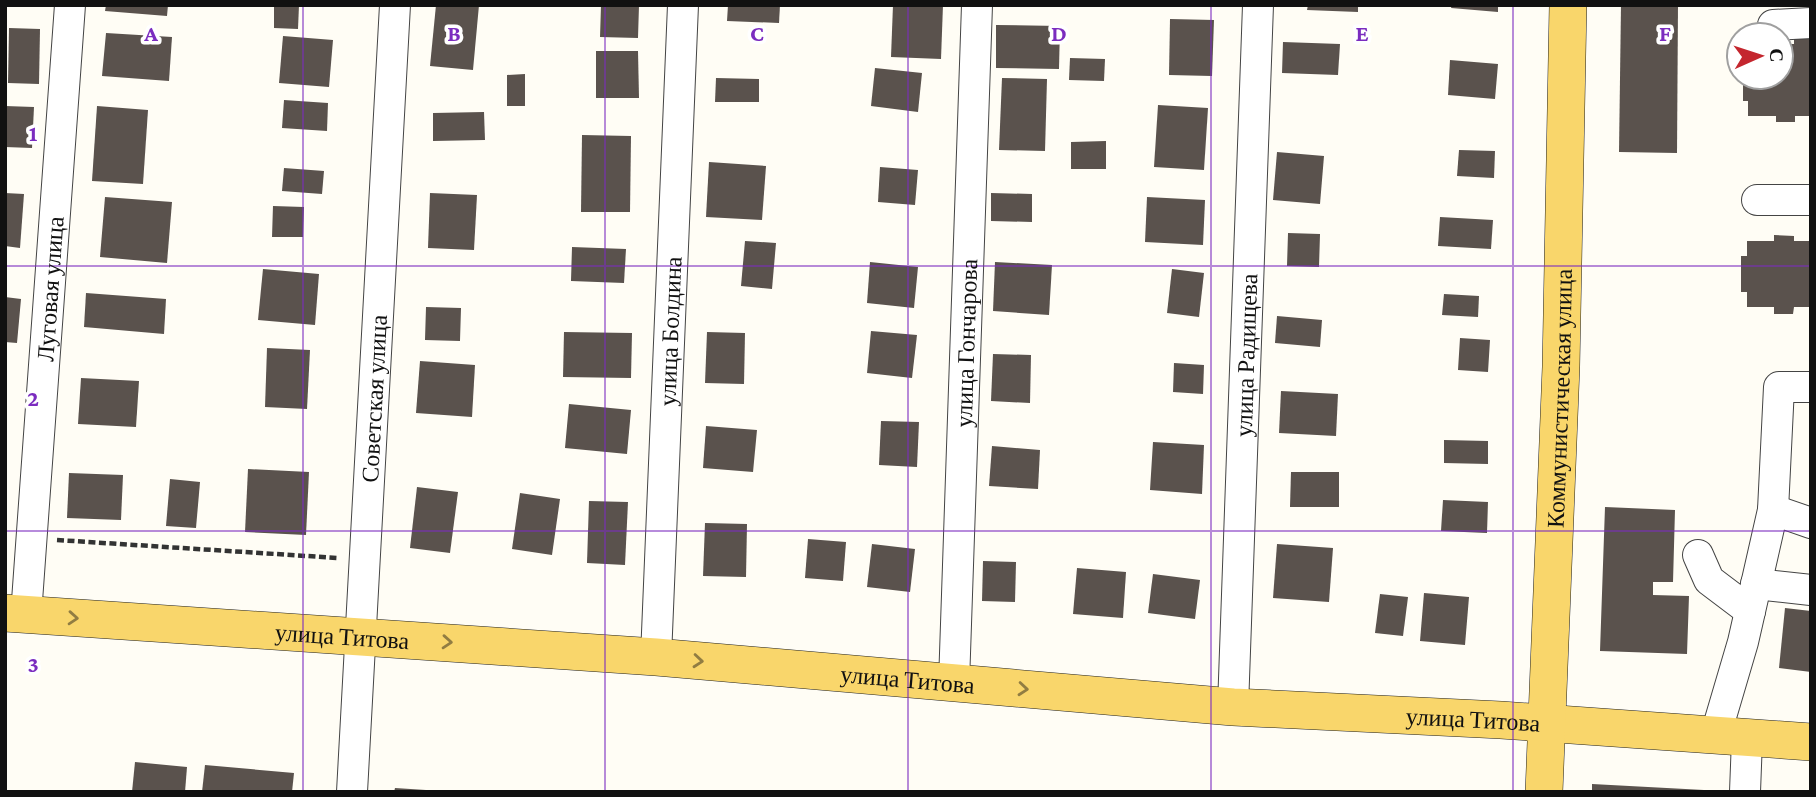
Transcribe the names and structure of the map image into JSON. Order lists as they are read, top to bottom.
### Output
{
  "streets": {
    "main road": ["Коммунистическая улица", "улица Титова"],
    "street": [
      "Луговая улица",
      "улица Болдина",
      "улица Гончарова",
      "улица Радищева",
      "Советская улица"
    ]
  },
  "crossings": [
    ["Луговая улица", "улица Титова"],
    ["улица Болдина", "улица Титова"],
    ["улица Гончарова", "улица Титова"],
    ["улица Радищева", "улица Титова"],
    ["Советская улица", "улица Титова"],
    ["Коммунистическая улица", "улица Титова"]
  ],
  "one_way": ["улица Титова"],
  "north": "right",
  "grid": {
    "columns": [
      "A",
      "B",
      "C",
      "D",
      "E",
      "F"
    ],
    "rows": ["1", "2", "3"]
  }
}
